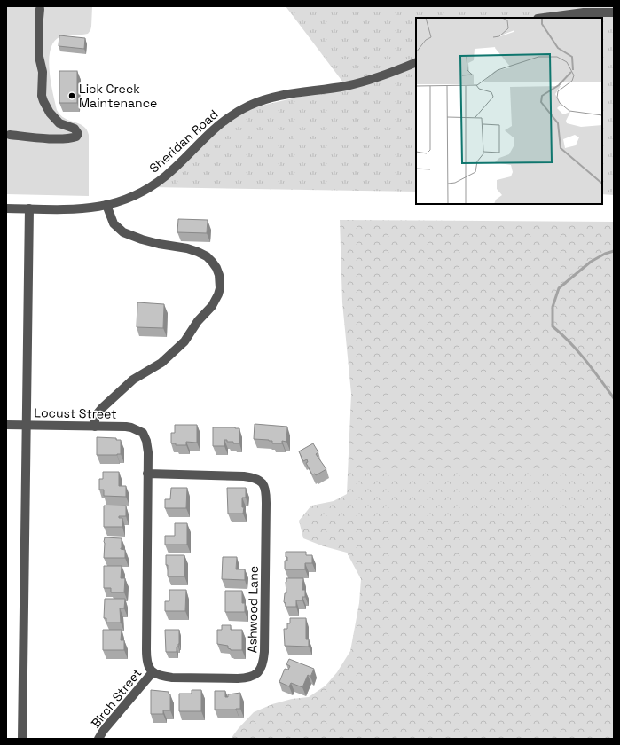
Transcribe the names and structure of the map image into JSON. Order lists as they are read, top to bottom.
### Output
{
  "streets": {
    "street": [
      "Sheridan Road",
      "Locust Street",
      "Ashwood Lane",
      "Birch Street"
    ]
  },
  "crossings": [
    ["Locust Street", "Ashwood Lane"],
    ["Ashwood Lane", "Birch Street"]
  ],
  "places": ["Lick Creek Maintenance"]
}
